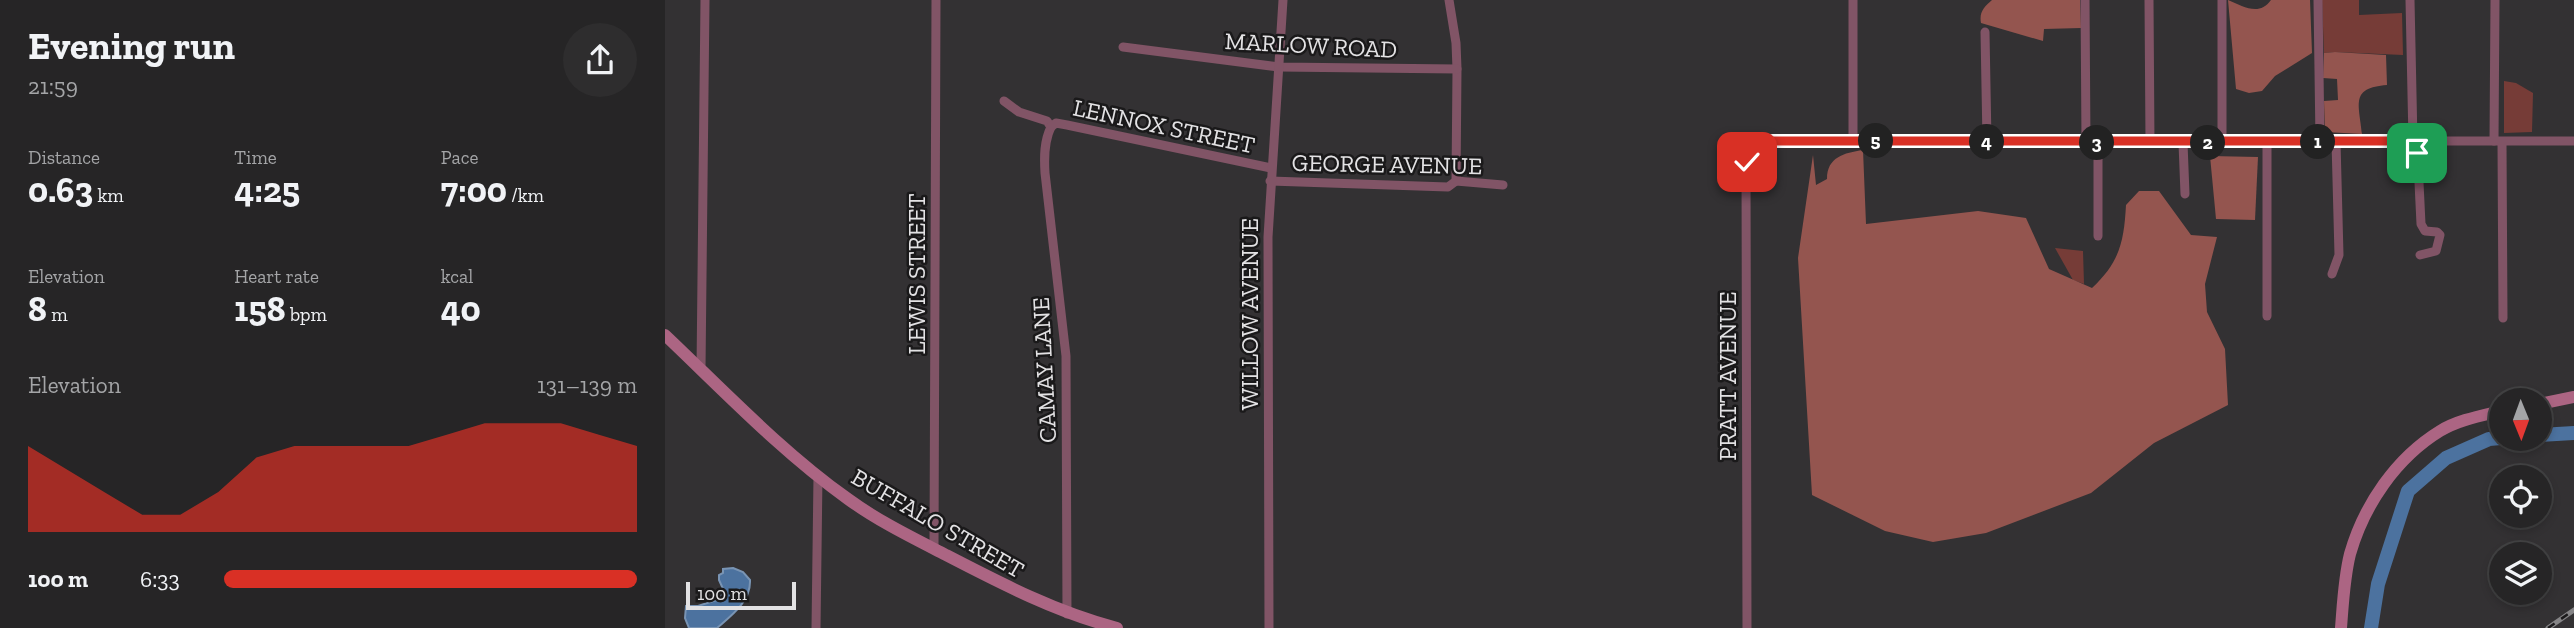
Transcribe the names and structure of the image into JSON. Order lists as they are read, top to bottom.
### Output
{
  "streets": {
    "street": [
      "MARLOW ROAD",
      "LENNOX STREET",
      "GEORGE AVENUE",
      "LEWIS STREET",
      "WILLOW AVENUE",
      "CAMAY LANE",
      "PRATT AVENUE",
      "BUFFALO STREET"
    ]
  },
  "crossings": [
    ["MARLOW ROAD", "WILLOW AVENUE"],
    ["LENNOX STREET", "WILLOW AVENUE"],
    ["LENNOX STREET", "CAMAY LANE"],
    ["GEORGE AVENUE", "WILLOW AVENUE"],
    ["LEWIS STREET", "BUFFALO STREET"],
    ["CAMAY LANE", "BUFFALO STREET"]
  ],
  "scale_bar": "100 m",
  "north": "bottom",
  "page": {
    "heading": ["Evening run", "21:59"],
    "stats": [
      ["Distance", "0.63 km"],
      ["Time", "4:25"],
      ["Pace", "7:00 /km"],
      ["Elevation", "8 m"],
      ["Heart rate", "158 bpm"],
      ["kcal", "40"]
    ],
    "pins": [
      "5",
      "1",
      "4",
      "2",
      "3"
    ],
    "chart": ["Elevation", "131–139 m"],
    "list": [
      {
        "name": "100 m",
        "note": "6:33"
      }
    ],
    "scale": "100 m"
  }
}
